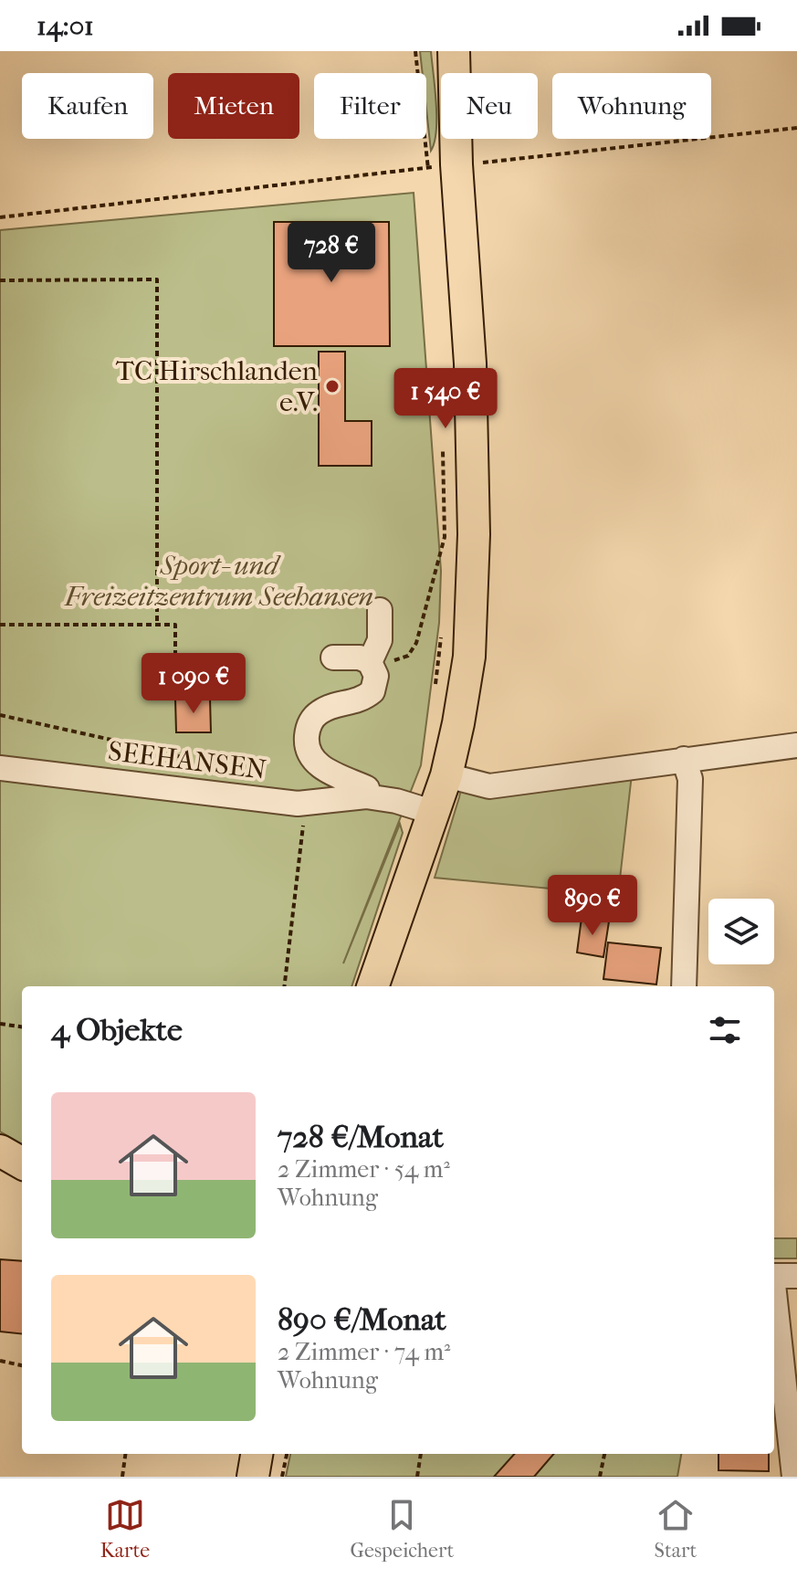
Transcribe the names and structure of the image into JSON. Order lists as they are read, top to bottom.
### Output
{
  "streets": {
    "street": ["SEEHANSEN"]
  },
  "parks": ["Sport- und Freizeitzentrum Seehansen"],
  "places": ["TC Hirschlanden e.V."],
  "page": {
    "status": "14:01",
    "chip": [
      "Kaufen",
      "Mieten",
      "Filter",
      "Neu",
      "Wohnung"
    ],
    "price": [
      "728 €",
      "1 540 €",
      "1 090 €",
      "890 €"
    ],
    "heading": "4 Objekte",
    "list": [
      {
        "name": "728 €/Monat",
        "note": "2 Zimmer · 54 m² · Wohnung"
      },
      {
        "name": "890 €/Monat",
        "note": "2 Zimmer · 74 m² · Wohnung"
      }
    ],
    "tabs": ["Karte", "Gespeichert", "Start"]
  }
}
